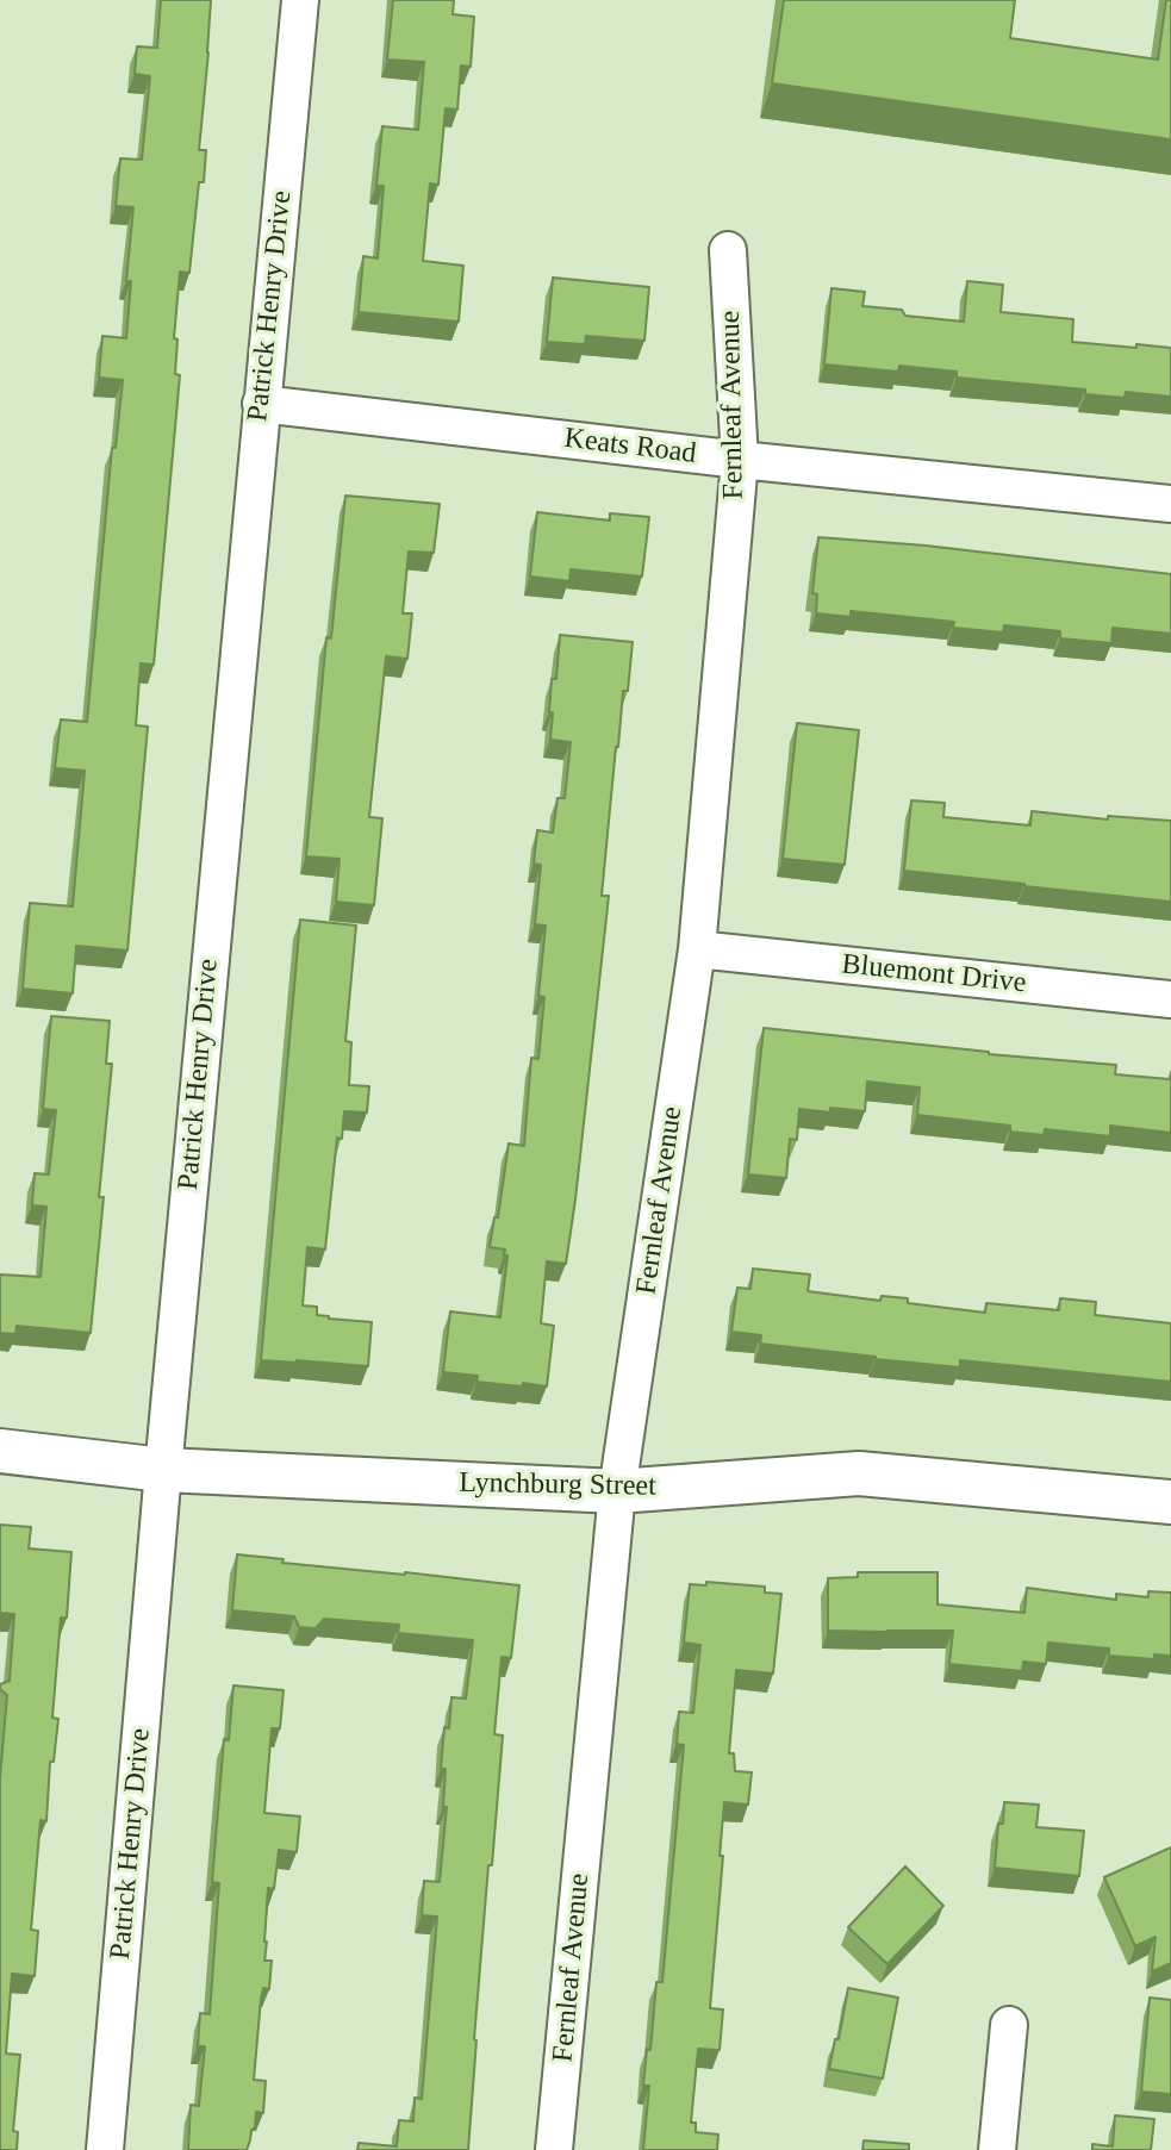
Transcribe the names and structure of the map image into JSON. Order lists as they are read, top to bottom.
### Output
{
  "streets": {
    "street": [
      "Patrick Henry Drive",
      "Fernleaf Avenue",
      "Keats Road",
      "Bluemont Drive",
      "Lynchburg Street"
    ]
  },
  "crossings": [
    ["Patrick Henry Drive", "Keats Road"],
    ["Patrick Henry Drive", "Lynchburg Street"],
    ["Fernleaf Avenue", "Keats Road"],
    ["Fernleaf Avenue", "Bluemont Drive"],
    ["Fernleaf Avenue", "Lynchburg Street"]
  ]
}
